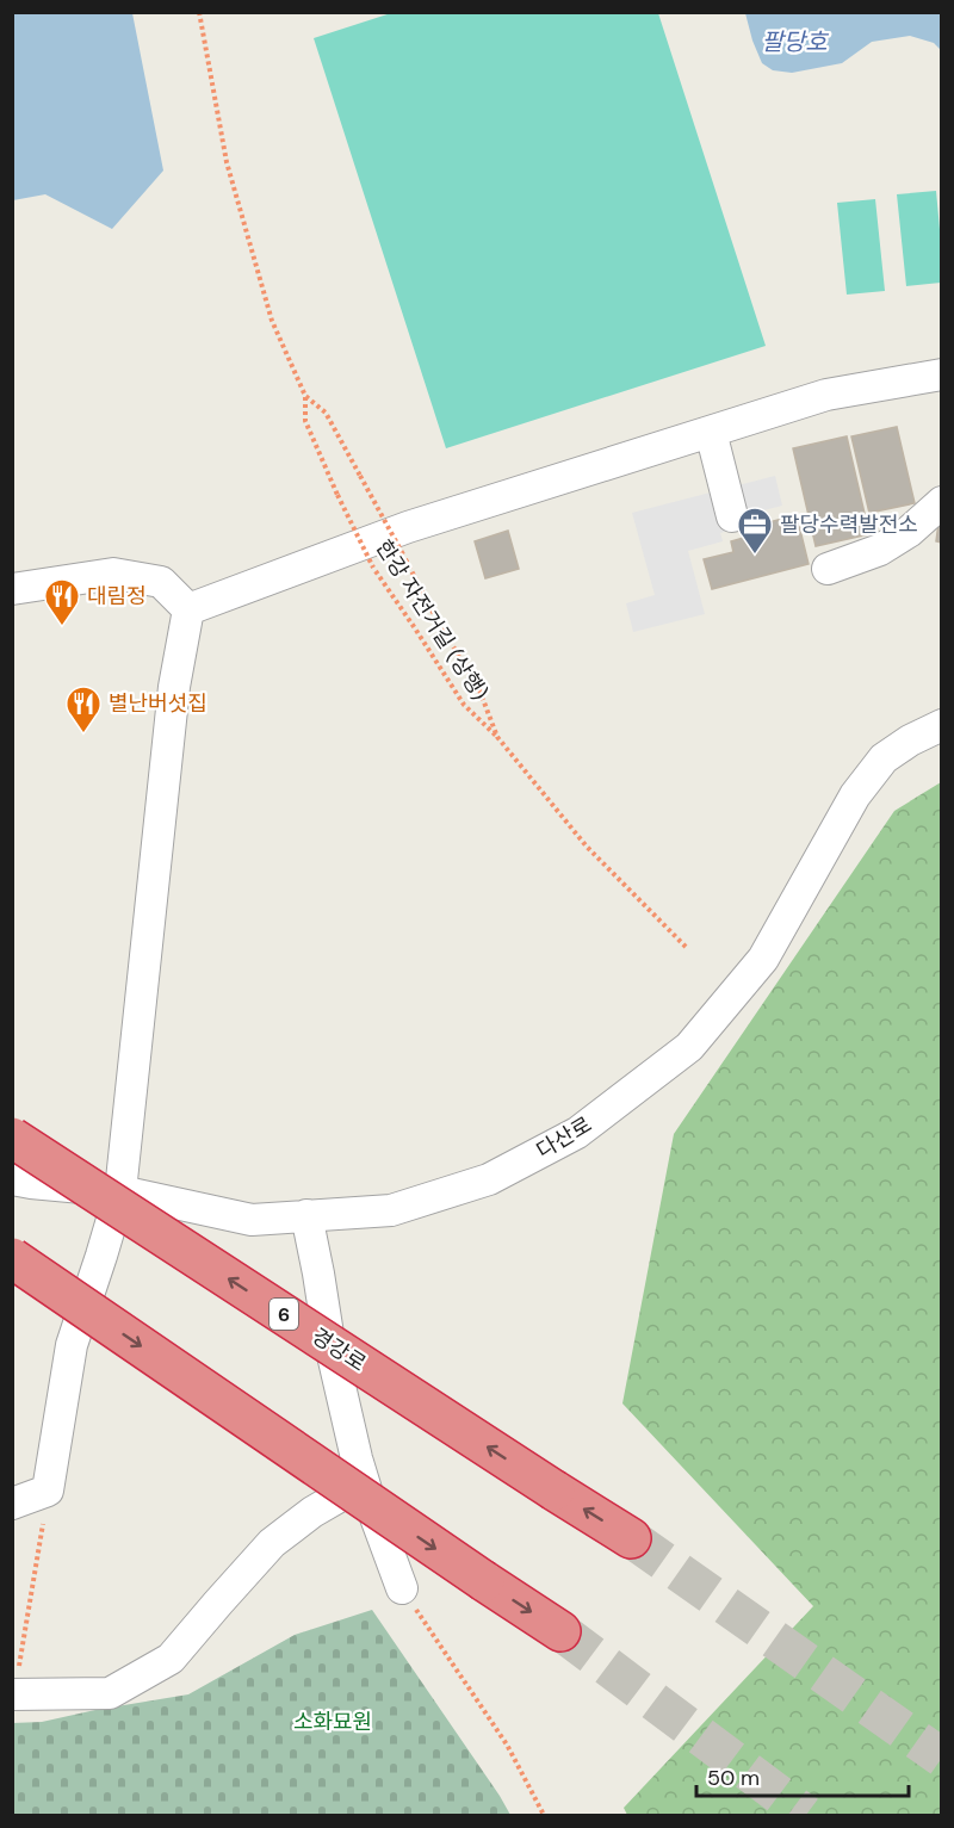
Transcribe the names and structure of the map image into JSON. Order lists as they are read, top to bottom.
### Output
{
  "streets": {
    "highway": ["6", "경강로"],
    "street": ["다산로"],
    "path": ["한강 자전거길 (상행)"]
  },
  "water": ["팔당호"],
  "parks": ["소화묘원"],
  "places": {
    "office": ["팔당수력발전소"],
    "restaurant": ["대림정", "별난버섯집"]
  },
  "scale_bar": "50 m"
}
